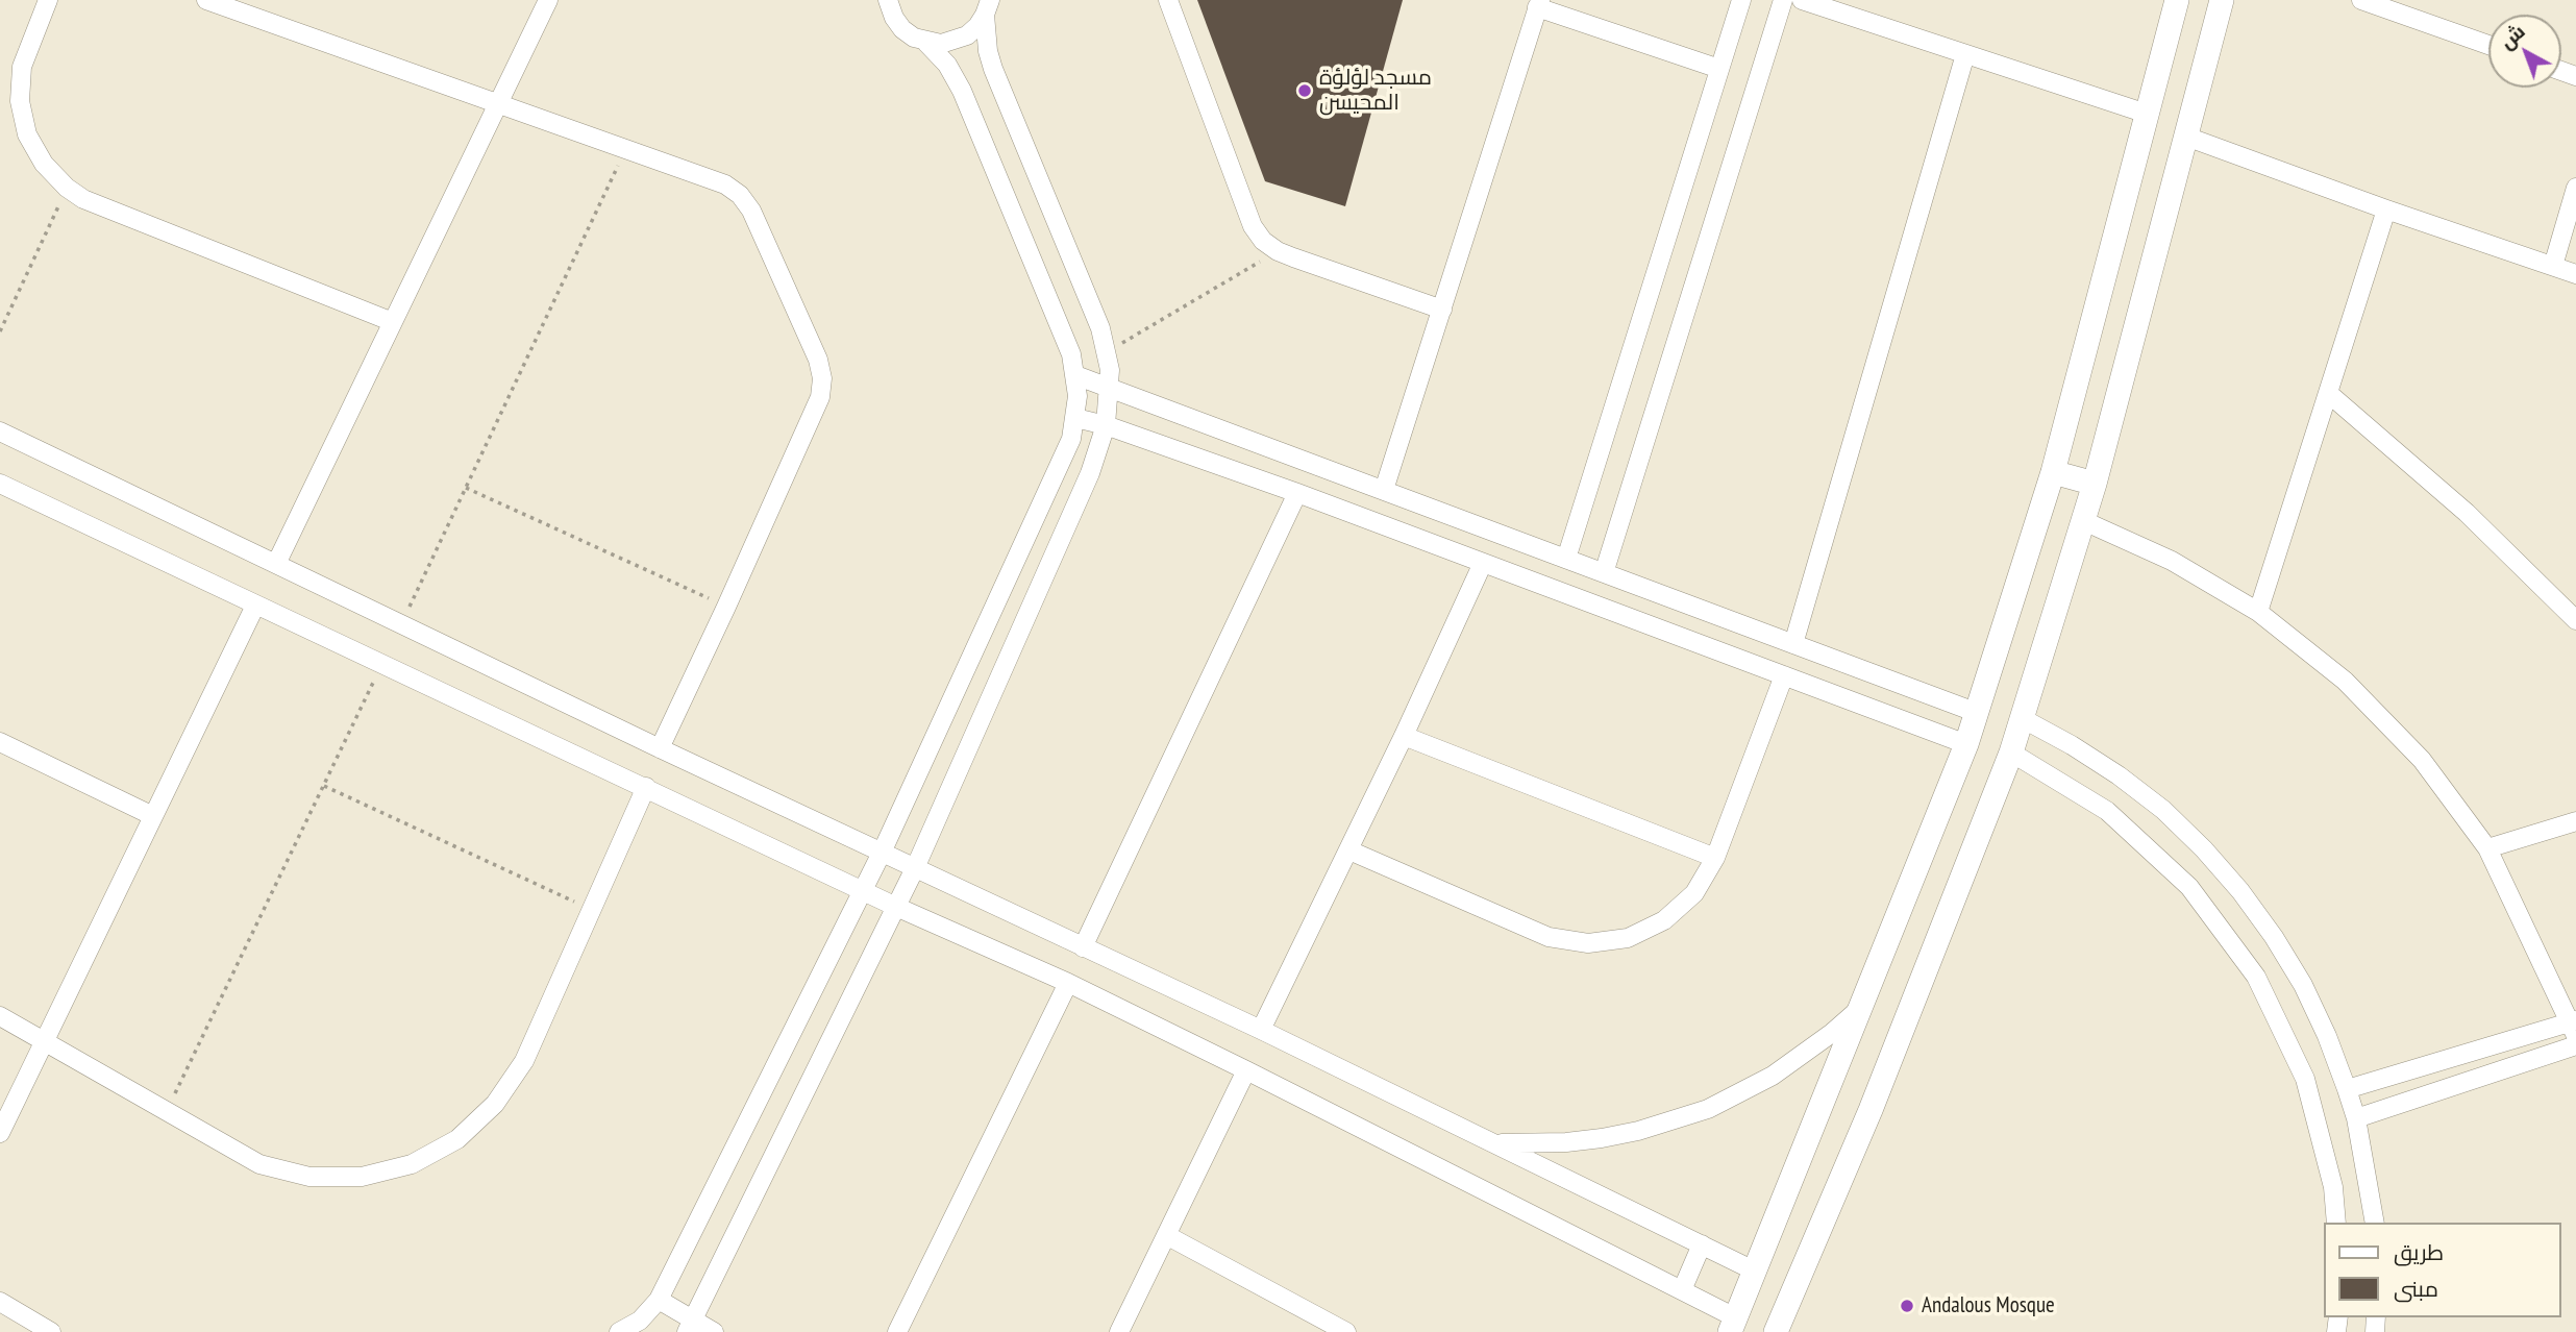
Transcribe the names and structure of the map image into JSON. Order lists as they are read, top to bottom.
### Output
{
  "places": ["مسجد لؤلؤة المحيسن", "Andalous Mosque"],
  "legend": ["طريق", "مبنى"],
  "north": "top left"
}
